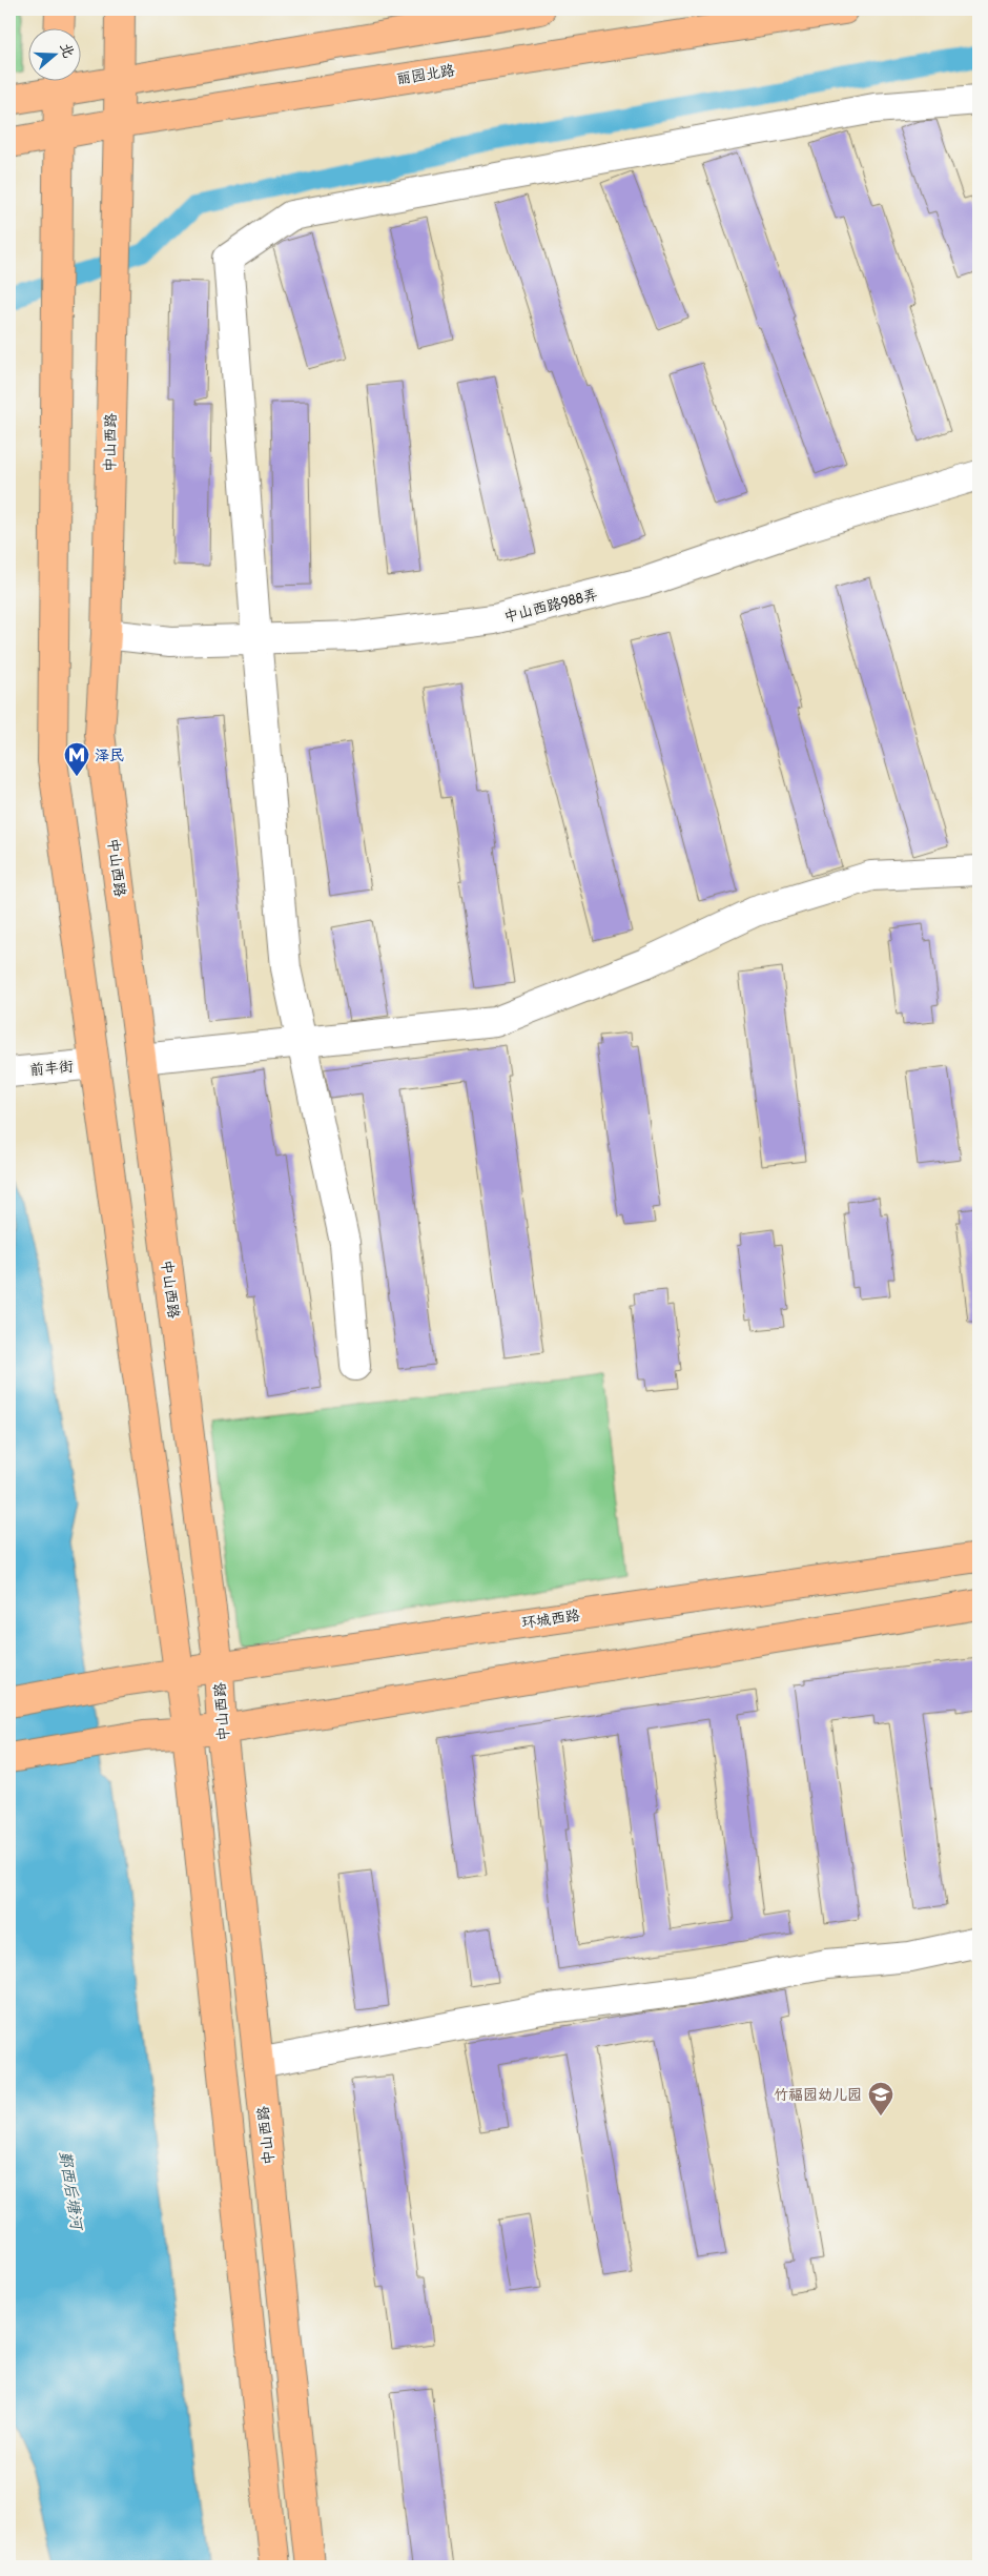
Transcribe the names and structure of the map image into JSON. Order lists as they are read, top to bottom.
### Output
{
  "streets": {
    "main road": ["丽园北路", "中山西路", "环城西路"],
    "street": ["中山西路988弄", "前丰街"]
  },
  "crossings": [
    ["丽园北路", "中山西路"],
    ["中山西路", "中山西路988弄"],
    ["中山西路", "环城西路"]
  ],
  "water": ["鄞西后塘河"],
  "places": {
    "metro station": ["泽民"],
    "school or university": ["竹福园幼儿园"]
  },
  "north": "right"
}
